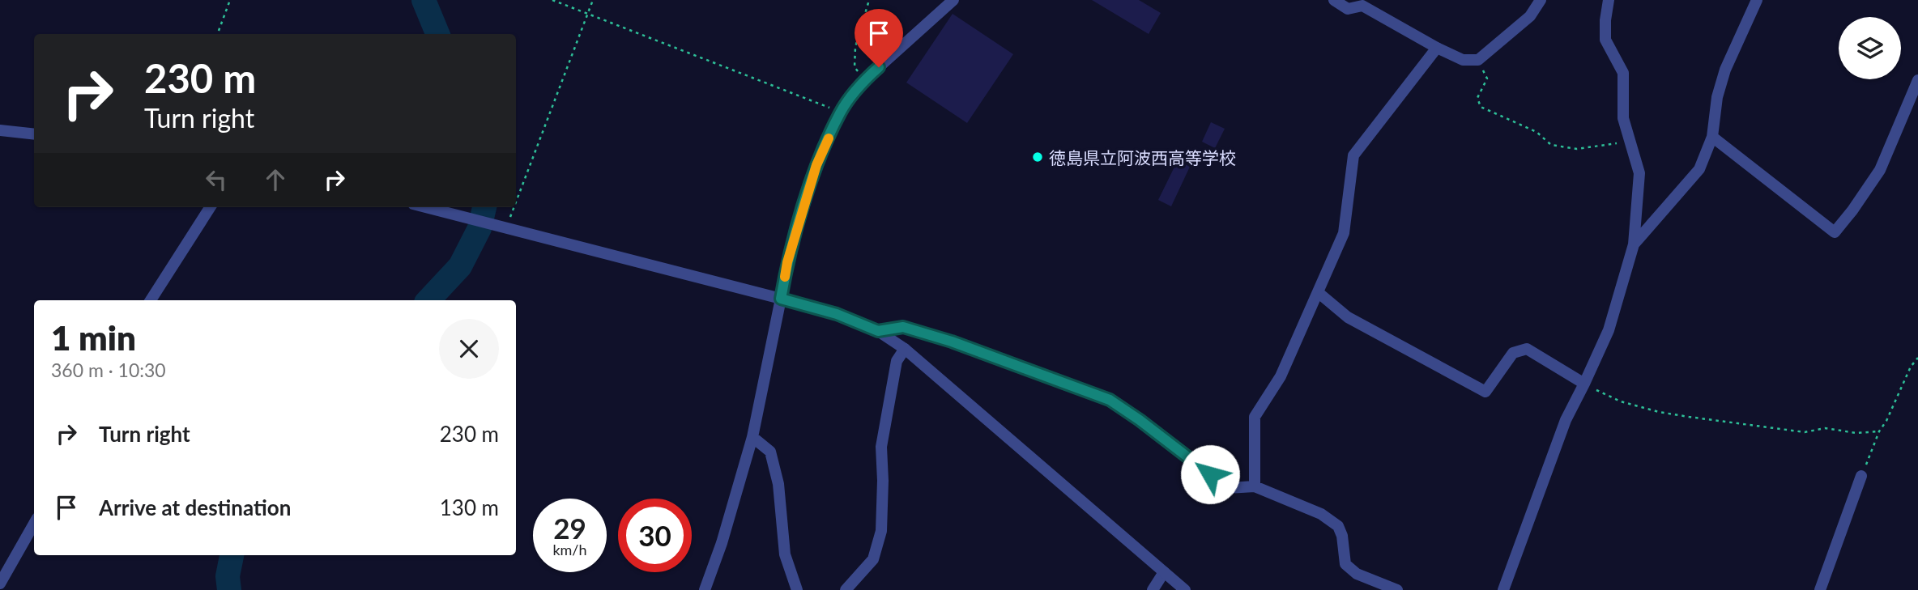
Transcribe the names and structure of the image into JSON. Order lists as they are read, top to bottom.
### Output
{
  "places": ["徳島県立阿波西高等学校"],
  "page": {
    "turn": ["230 m", "Turn right"],
    "heading": ["1 min", "360 m · 10:30"],
    "list": [
      {
        "name": "Turn right",
        "value": "230 m"
      },
      {
        "name": "Arrive at destination",
        "value": "130 m"
      }
    ],
    "speed": "29 km/h",
    "limit": "30"
  }
}
